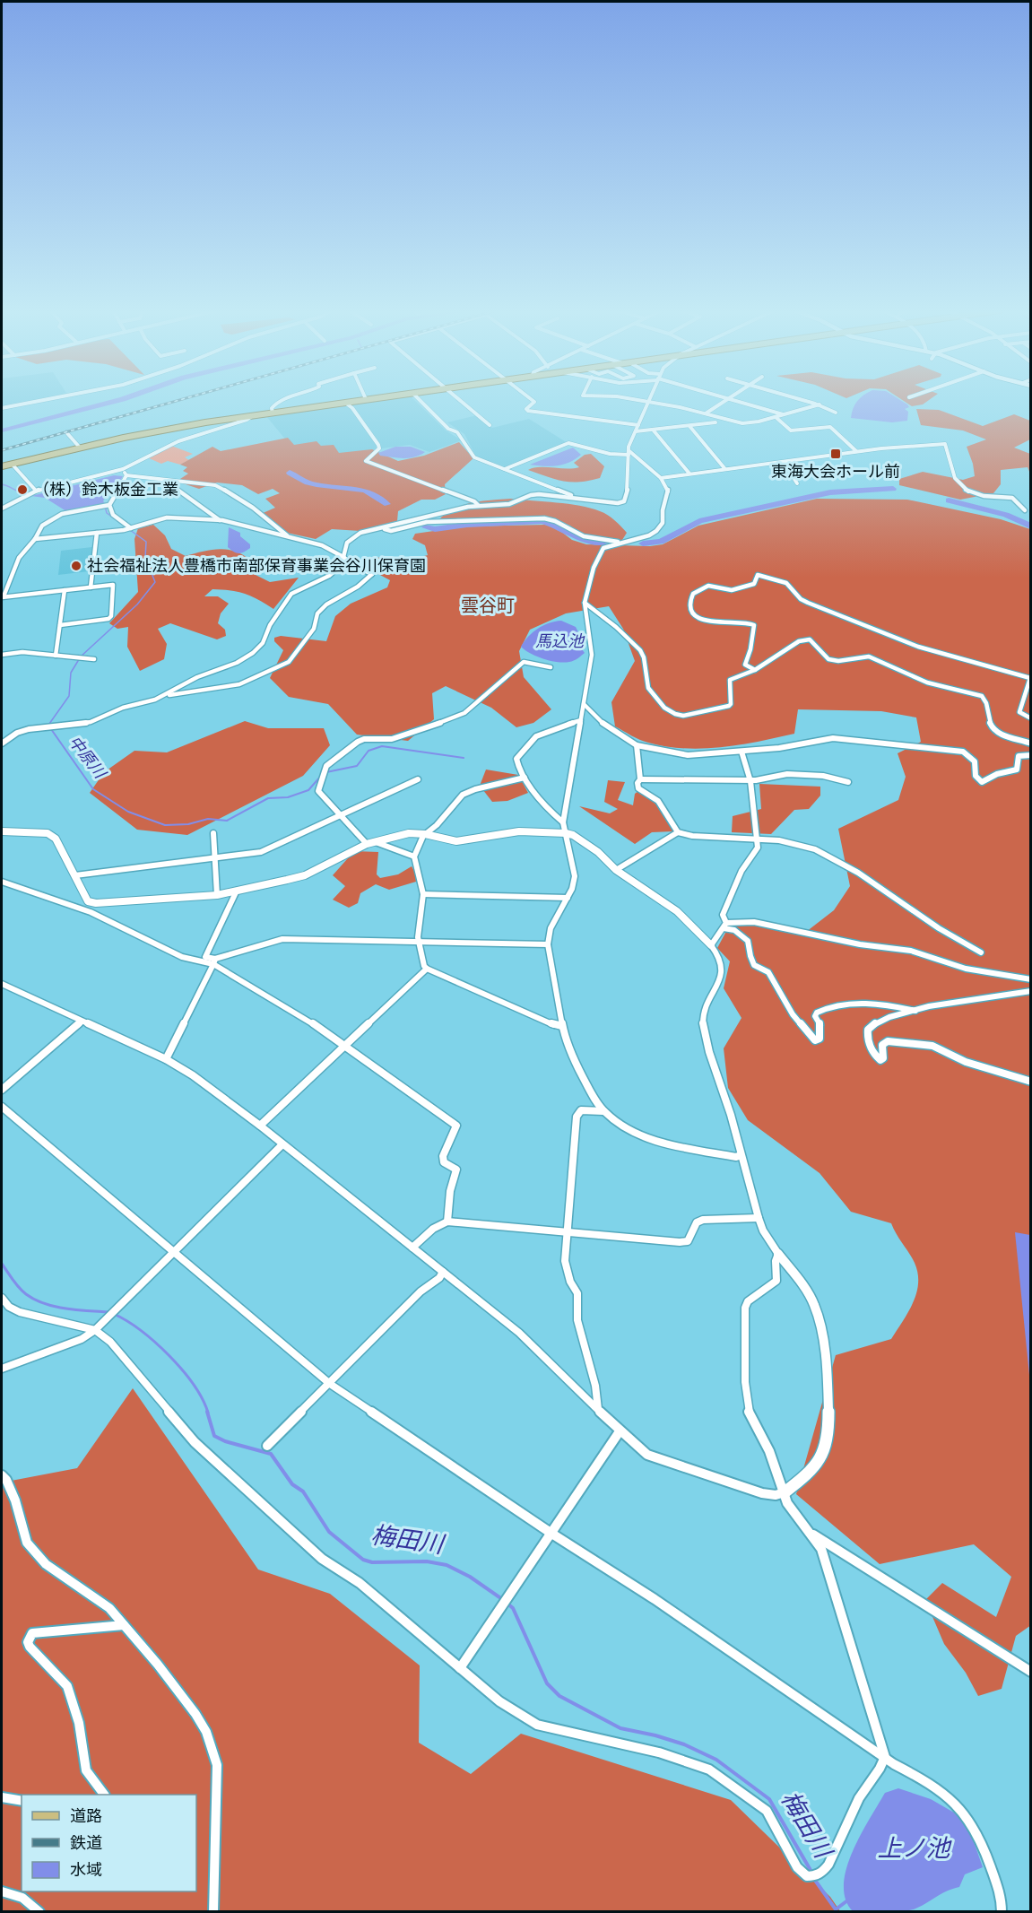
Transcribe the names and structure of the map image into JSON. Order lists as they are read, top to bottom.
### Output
{
  "districts": ["雲谷町"],
  "water": [
    "馬込池",
    "中原川",
    "梅田川",
    "上ノ池"
  ],
  "places": {
    "transit": ["東海大会ホール前"],
    "other": ["（株）鈴木板金工業", "社会福祉法人豊橋市南部保育事業会谷川保育園"]
  },
  "legend": ["道路", "鉄道", "水域"]
}
